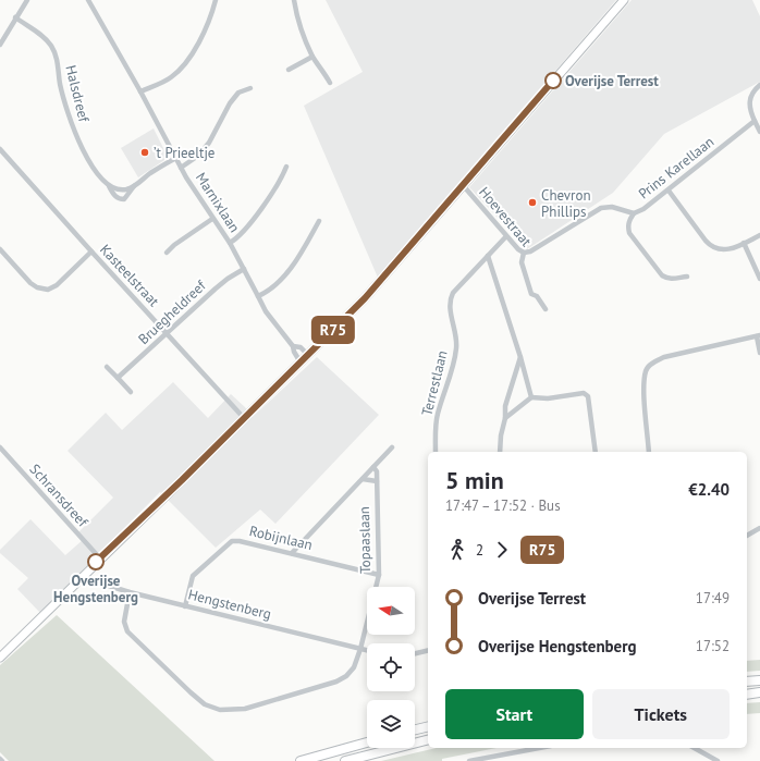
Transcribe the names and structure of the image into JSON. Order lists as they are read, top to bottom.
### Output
{
  "streets": {
    "street": [
      "Halsdreef",
      "Prins Karellaan",
      "Marnixlaan",
      "Hoevestraat",
      "Kasteelstraat",
      "Bruegheldreef",
      "Terrestlaan",
      "Schransdreef",
      "Robijnlaan",
      "Topaaslaan",
      "Hengstenberg"
    ]
  },
  "crossings": [
    ["Halsdreef", "Marnixlaan"],
    ["Prins Karellaan", "Hoevestraat"],
    ["Marnixlaan", "Bruegheldreef"],
    ["Hoevestraat", "Terrestlaan"],
    ["Kasteelstraat", "Bruegheldreef"],
    ["Robijnlaan", "Topaaslaan"],
    ["Robijnlaan", "Hengstenberg"],
    ["Topaaslaan", "Hengstenberg"]
  ],
  "places": [
    "Overijse Terrest",
    "’t Prieeltje",
    "Chevron Phillips",
    "Overijse Hengstenberg"
  ],
  "lines": ["bus line R75"],
  "north": "left",
  "page": {
    "on_map": "R75",
    "heading": ["5 min", "17:47 – 17:52 · Bus", "€2.40"],
    "legs": ["2", "R75"],
    "list": [
      {
        "name": "Overijse Terrest",
        "value": "17:49"
      },
      {
        "name": "Overijse Hengstenberg",
        "value": "17:52"
      }
    ],
    "buttons": ["Start", "Tickets"]
  }
}
